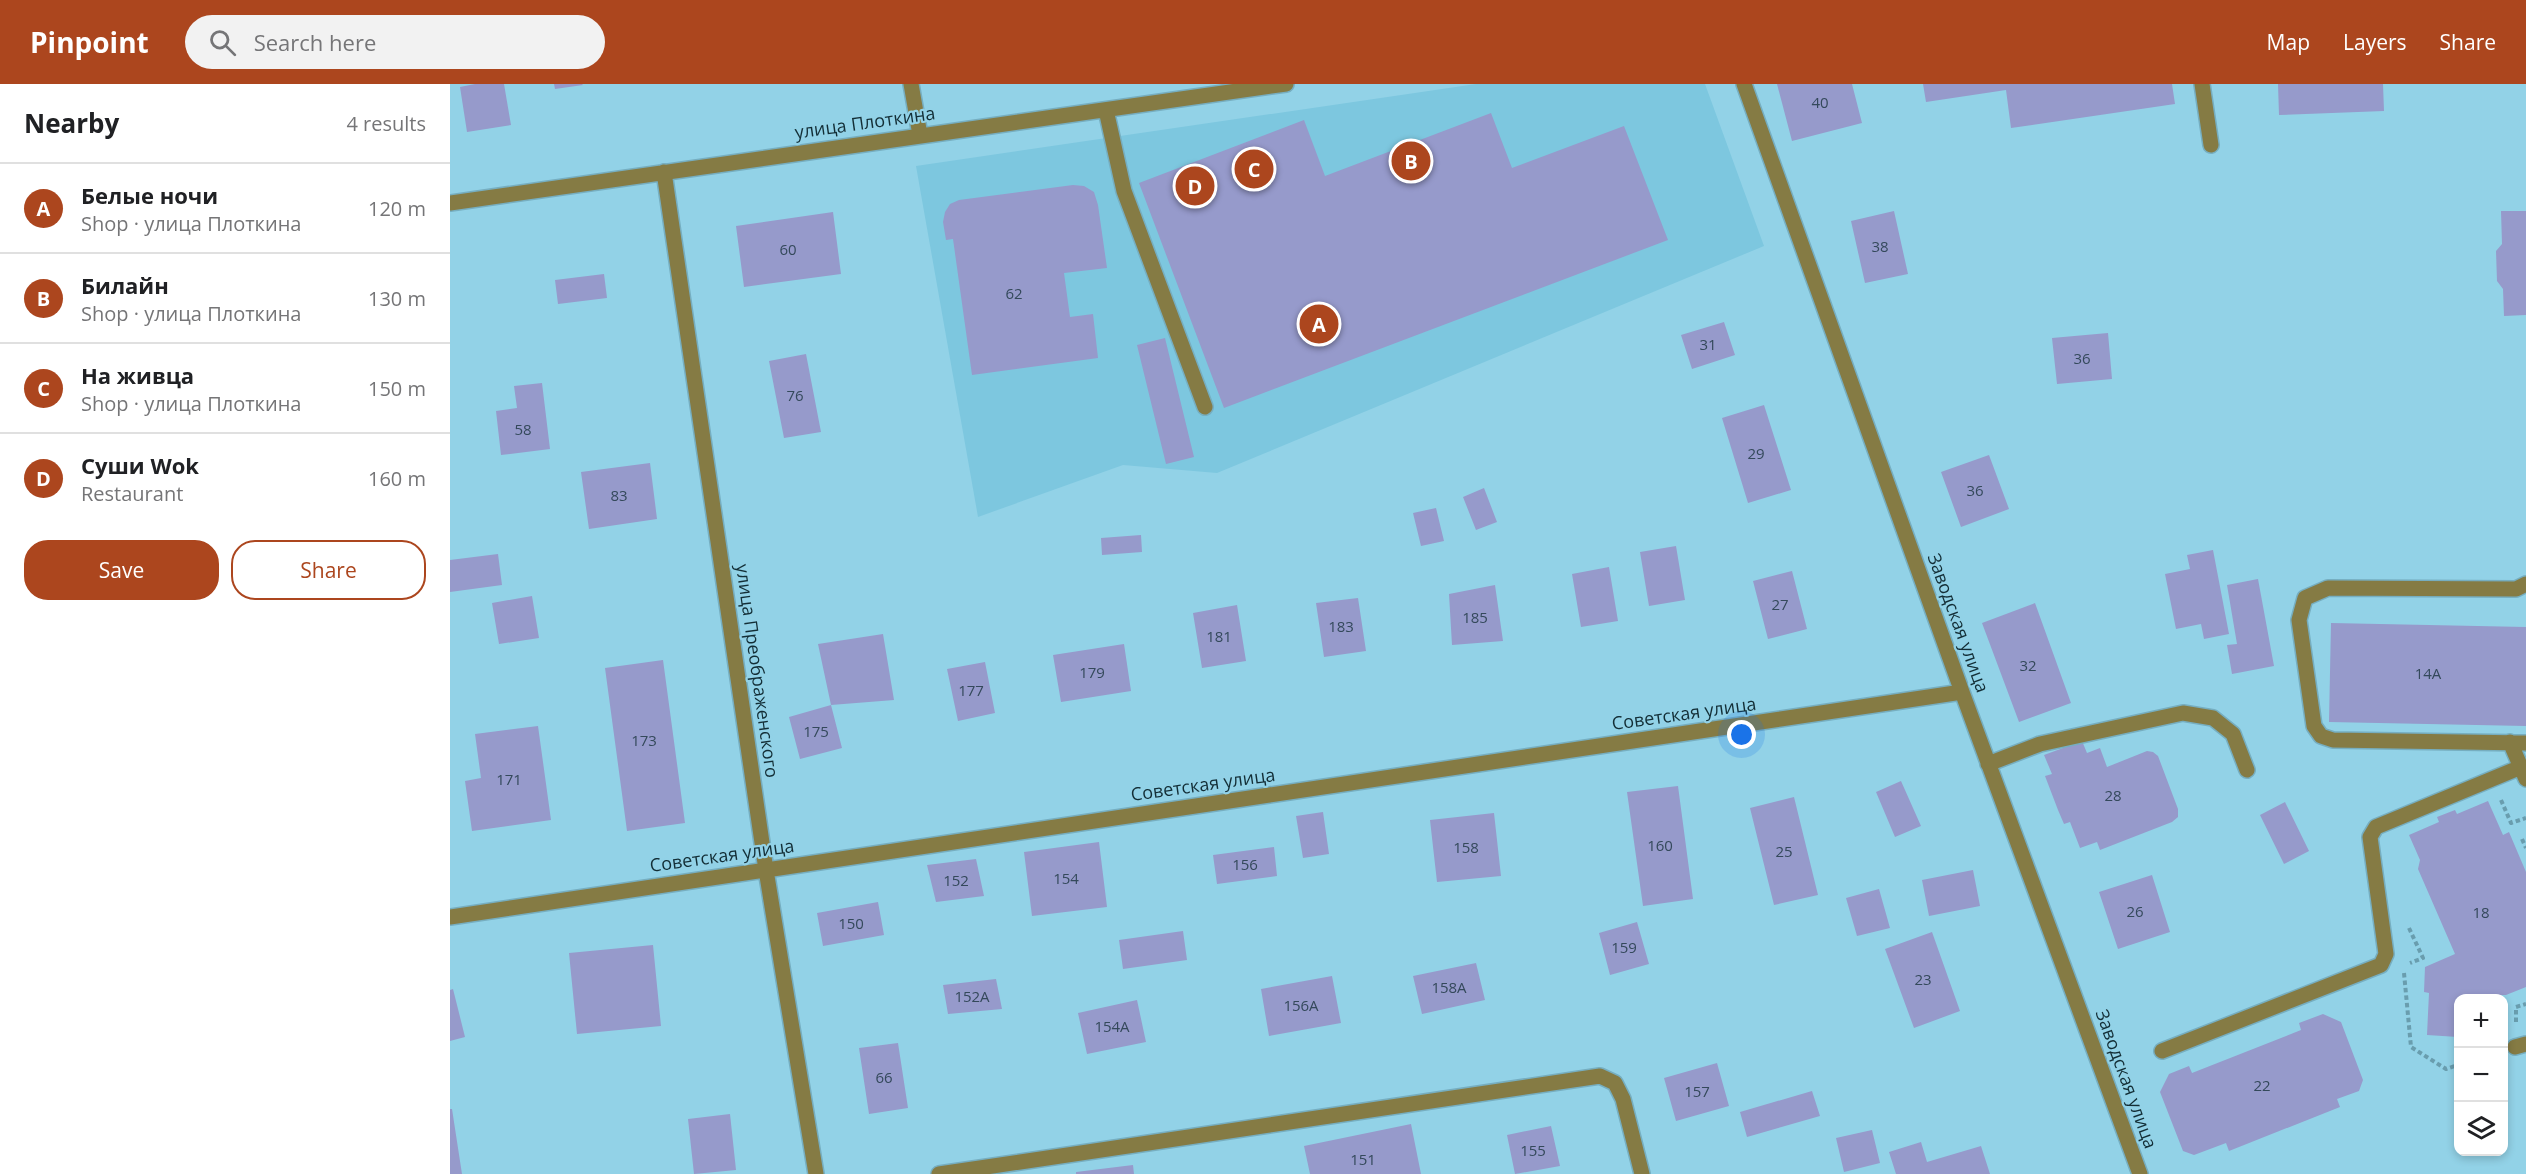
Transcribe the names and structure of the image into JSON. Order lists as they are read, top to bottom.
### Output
{
  "streets": {
    "street": [
      "улица Плоткина",
      "Заводская улица",
      "улица Преображенского",
      "Советская улица"
    ]
  },
  "crossings": [
    ["улица Плоткина", "улица Преображенского"],
    ["Заводская улица", "Советская улица"],
    ["улица Преображенского", "Советская улица"]
  ],
  "house_numbers": [
    "40",
    "38",
    "60",
    "62",
    "31",
    "36",
    "76",
    "58",
    "29",
    "36",
    "83",
    "27",
    "185",
    "183",
    "181",
    "32",
    "179",
    "14А",
    "177",
    "175",
    "173",
    "171",
    "28",
    "160",
    "158",
    "25",
    "156",
    "154",
    "152",
    "26",
    "18",
    "150",
    "159",
    "23",
    "158А",
    "152А",
    "156А",
    "154А",
    "66",
    "22",
    "157",
    "155",
    "151"
  ],
  "page": {
    "header": "Pinpoint",
    "search": "Search here",
    "nav": ["Map", "Layers", "Share"],
    "heading": ["Nearby", "4 results"],
    "pins": [
      "B",
      "C",
      "D",
      "A"
    ],
    "list": [
      {
        "mark": "A",
        "name": "Белые ночи",
        "note": "Shop · улица Плоткина",
        "value": "120 m"
      },
      {
        "mark": "B",
        "name": "Билайн",
        "note": "Shop · улица Плоткина",
        "value": "130 m"
      },
      {
        "mark": "C",
        "name": "На живца",
        "note": "Shop · улица Плоткина",
        "value": "150 m"
      },
      {
        "mark": "D",
        "name": "Суши Wok",
        "note": "Restaurant",
        "value": "160 m"
      }
    ],
    "buttons": ["Save", "Share"],
    "map_buttons": ["+", "−"]
  }
}
